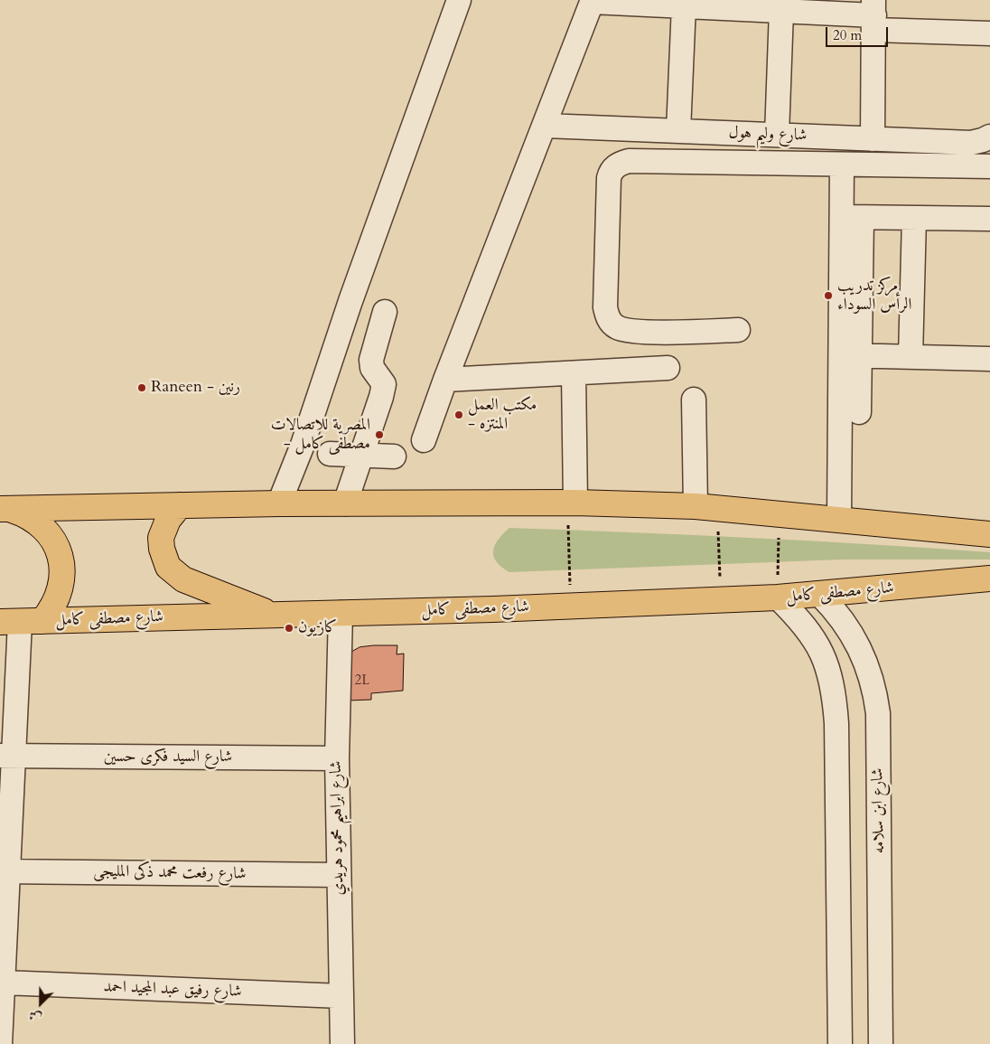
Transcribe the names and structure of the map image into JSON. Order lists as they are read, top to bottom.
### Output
{
  "streets": {
    "main road": ["شارع مصطفى كامل"],
    "street": [
      "شارع وليم هول",
      "شارع السيد فكرى حسين",
      "شارع ابن سلامه",
      "شارع ابراهيم محمود هريدي",
      "شارع رفعت محمد ذكى المليجى",
      "شارع رفيق عبد المجيد احمد"
    ]
  },
  "crossings": [
    ["شارع مصطفى كامل", "شارع ابن سلامه"],
    ["شارع مصطفى كامل", "شارع ابراهيم محمود هريدي"],
    ["شارع السيد فكرى حسين", "شارع ابراهيم محمود هريدي"],
    ["شارع ابراهيم محمود هريدي", "شارع رفعت محمد ذكى المليجى"],
    ["شارع ابراهيم محمود هريدي", "شارع رفيق عبد المجيد احمد"]
  ],
  "places": [
    "مركز تدريب الرأس السوداء",
    "Raneen - رنين",
    "مكتب العمل - المنتزه",
    "المصرية للاتصالات - مصطفى كامل",
    "كازيون"
  ],
  "house_numbers": ["2L"],
  "scale_bar": "20 m",
  "north": "bottom left"
}
